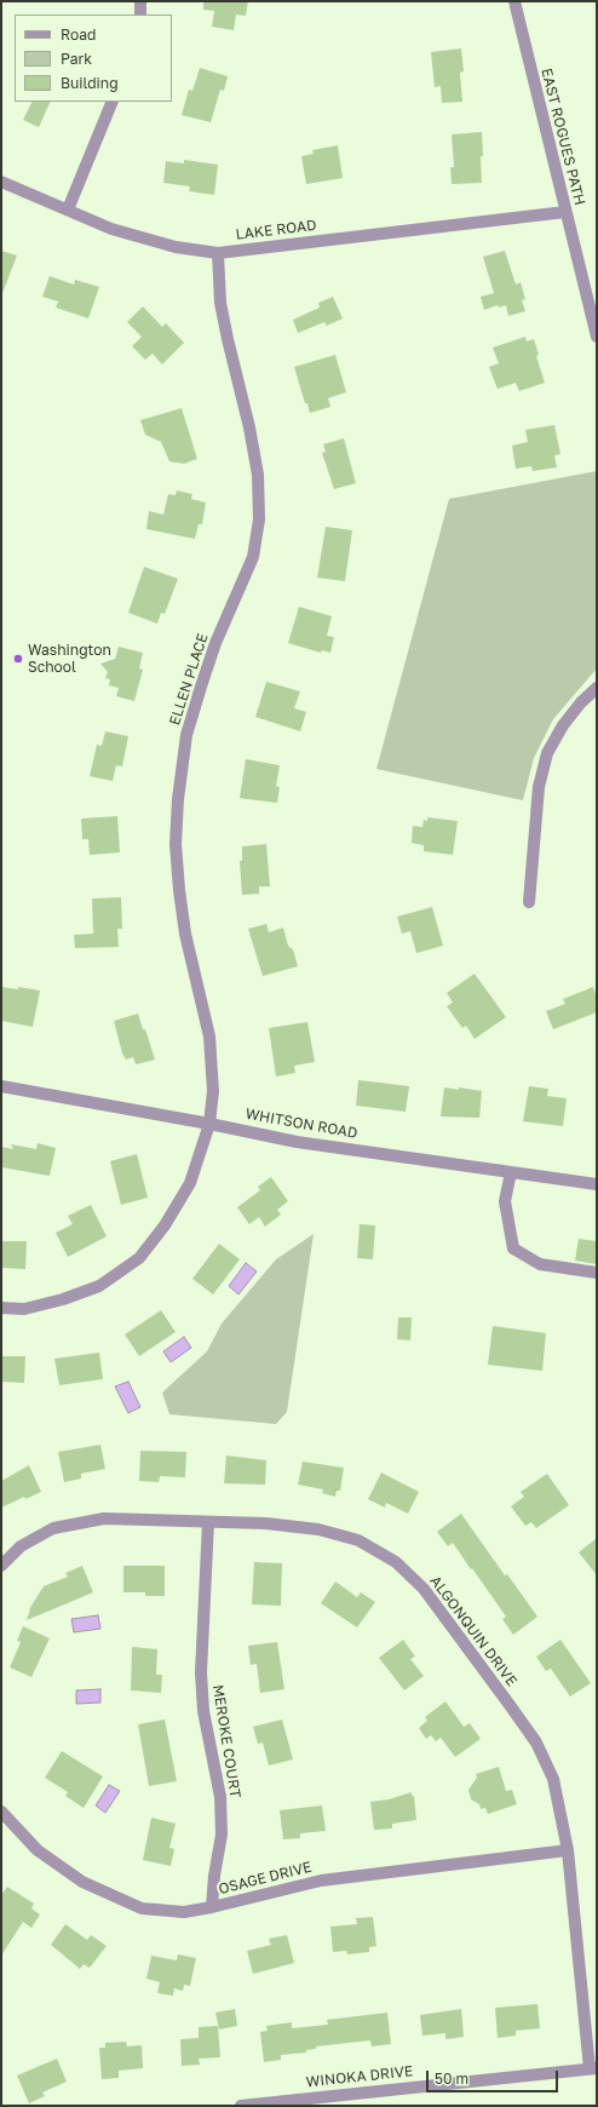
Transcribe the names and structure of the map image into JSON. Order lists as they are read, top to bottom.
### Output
{
  "streets": {
    "street": [
      "EAST ROGUES PATH",
      "LAKE ROAD",
      "ELLEN PLACE",
      "WHITSON ROAD",
      "ALGONQUIN DRIVE",
      "MEROKE COURT",
      "OSAGE DRIVE",
      "WINOKA DRIVE"
    ]
  },
  "crossings": [
    ["EAST ROGUES PATH", "LAKE ROAD"],
    ["LAKE ROAD", "ELLEN PLACE"],
    ["ELLEN PLACE", "WHITSON ROAD"],
    ["ALGONQUIN DRIVE", "MEROKE COURT"],
    ["ALGONQUIN DRIVE", "OSAGE DRIVE"],
    ["ALGONQUIN DRIVE", "WINOKA DRIVE"],
    ["MEROKE COURT", "OSAGE DRIVE"]
  ],
  "places": ["Washington School"],
  "legend": ["Road", "Park", "Building"],
  "scale_bar": "50 m"
}
